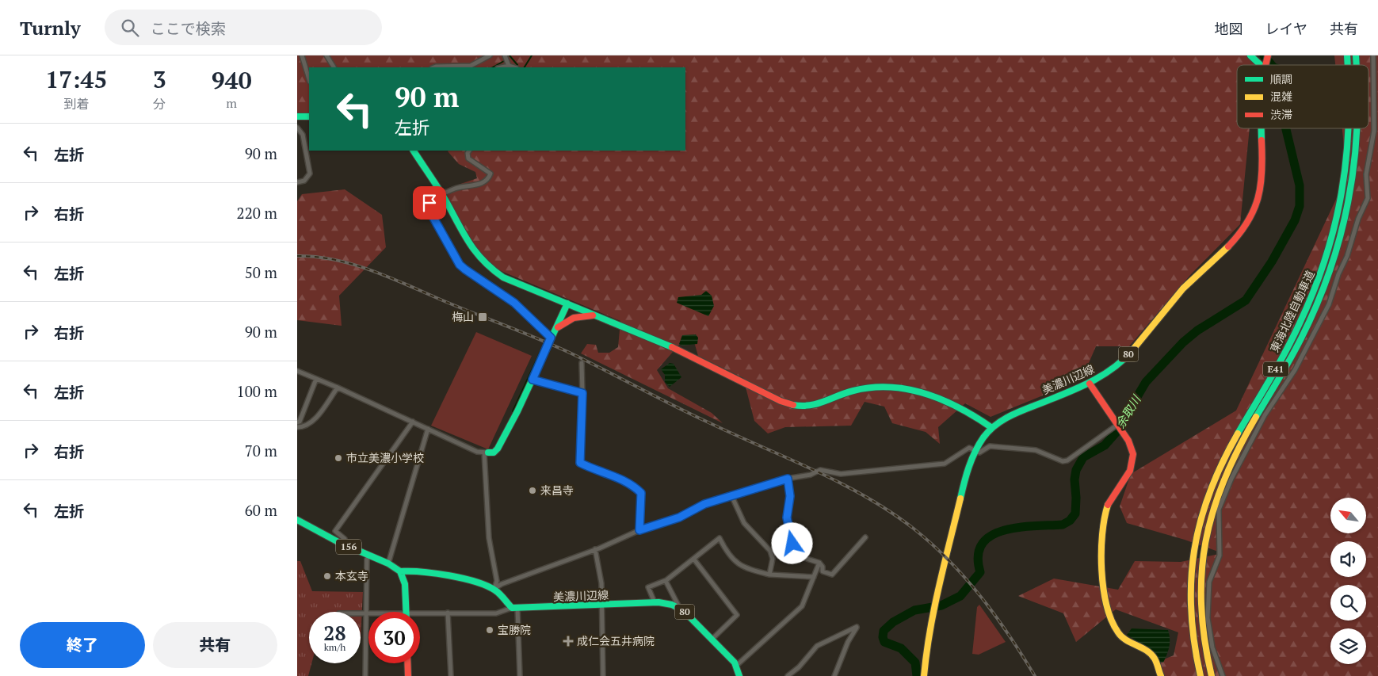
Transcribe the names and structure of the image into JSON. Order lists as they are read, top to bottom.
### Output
{
  "streets": {
    "main road": [
      "東海北陸自動車道",
      "80",
      "E41",
      "美濃川辺線",
      "156"
    ]
  },
  "water": ["余取川"],
  "places": {
    "transit": ["梅山"],
    "other": [
      "市立美濃小学校",
      "来昌寺",
      "本玄寺",
      "宝勝院"
    ],
    "health": ["成仁会五井病院"]
  },
  "legend": ["順調", "混雑", "渋滞"],
  "north": "top left",
  "page": {
    "header": "Turnly",
    "search": "ここで検索",
    "nav": ["地図", "レイヤ", "共有"],
    "eta": [
      "17:45",
      "到着",
      "3",
      "分",
      "940",
      "m"
    ],
    "turn": ["90 m", "左折"],
    "list": [
      {
        "name": "左折",
        "value": "90 m"
      },
      {
        "name": "右折",
        "value": "220 m"
      },
      {
        "name": "左折",
        "value": "50 m"
      },
      {
        "name": "右折",
        "value": "90 m"
      },
      {
        "name": "左折",
        "value": "100 m"
      },
      {
        "name": "右折",
        "value": "70 m"
      },
      {
        "name": "左折",
        "value": "60 m"
      }
    ],
    "speed": "28 km/h",
    "limit": "30",
    "buttons": ["終了", "共有"]
  }
}
